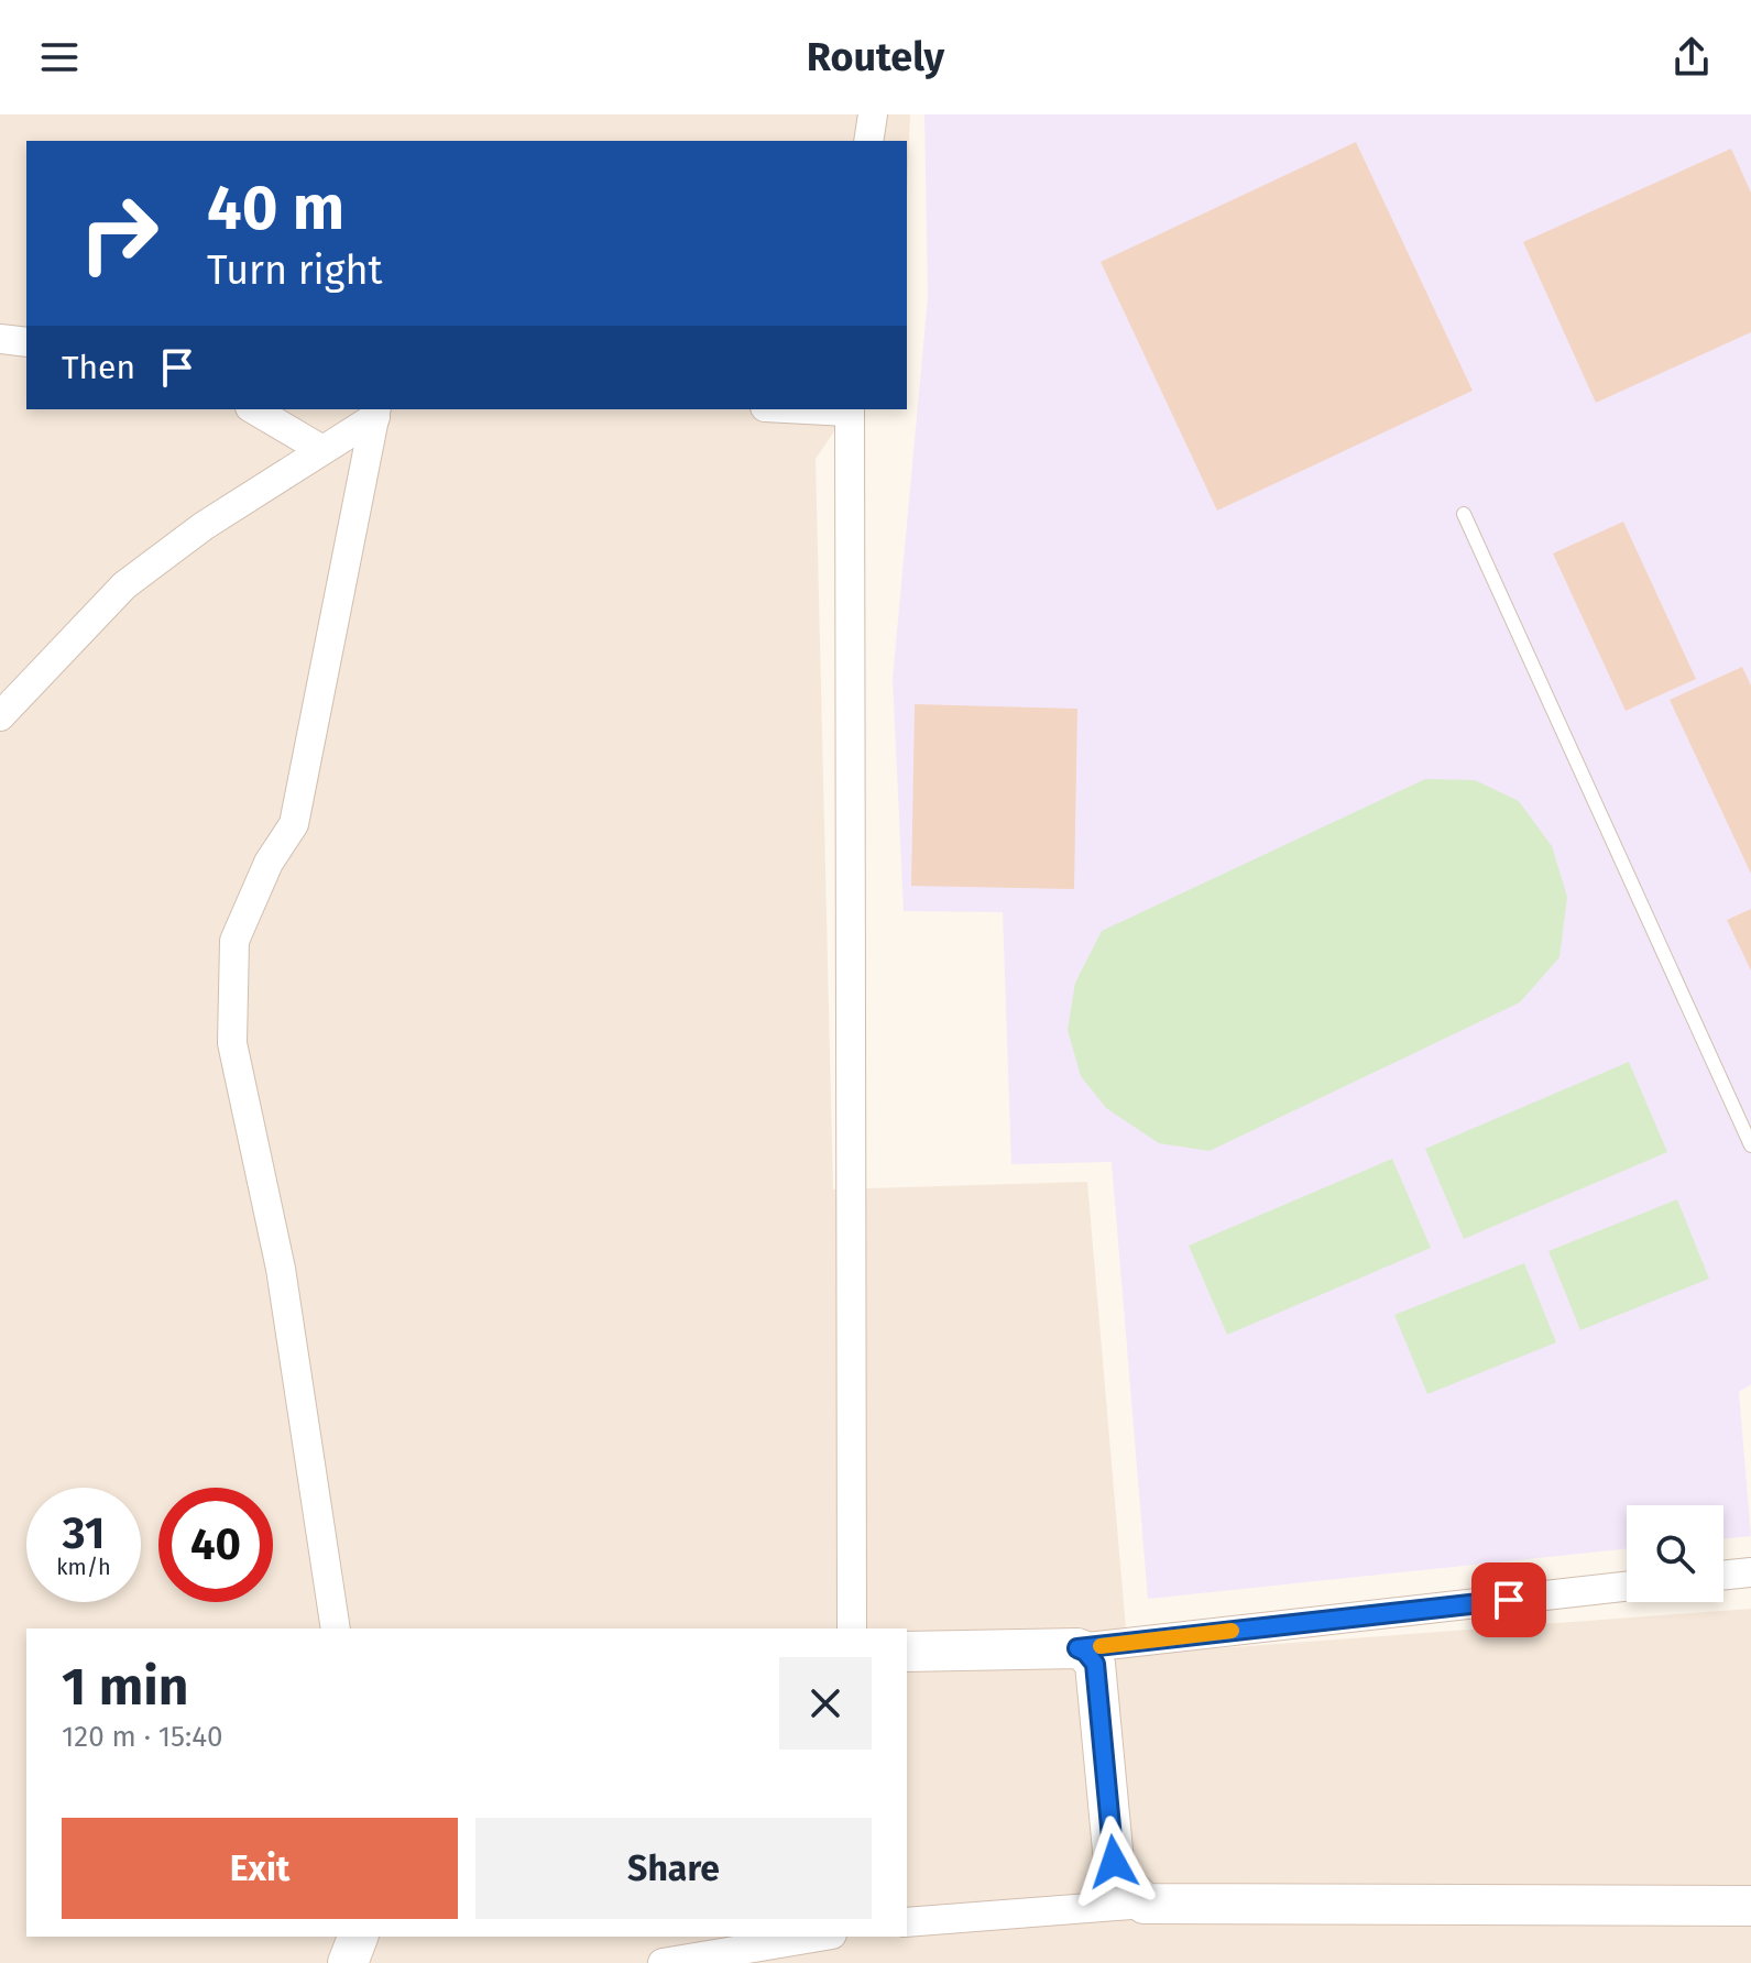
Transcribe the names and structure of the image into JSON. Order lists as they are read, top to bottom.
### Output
{
  "page": {
    "header": "Routely",
    "turn": ["40 m", "Turn right"],
    "then": "Then",
    "speed": "31 km/h",
    "limit": "40",
    "heading": ["1 min", "120 m · 15:40"],
    "buttons": ["Exit", "Share"]
  }
}
